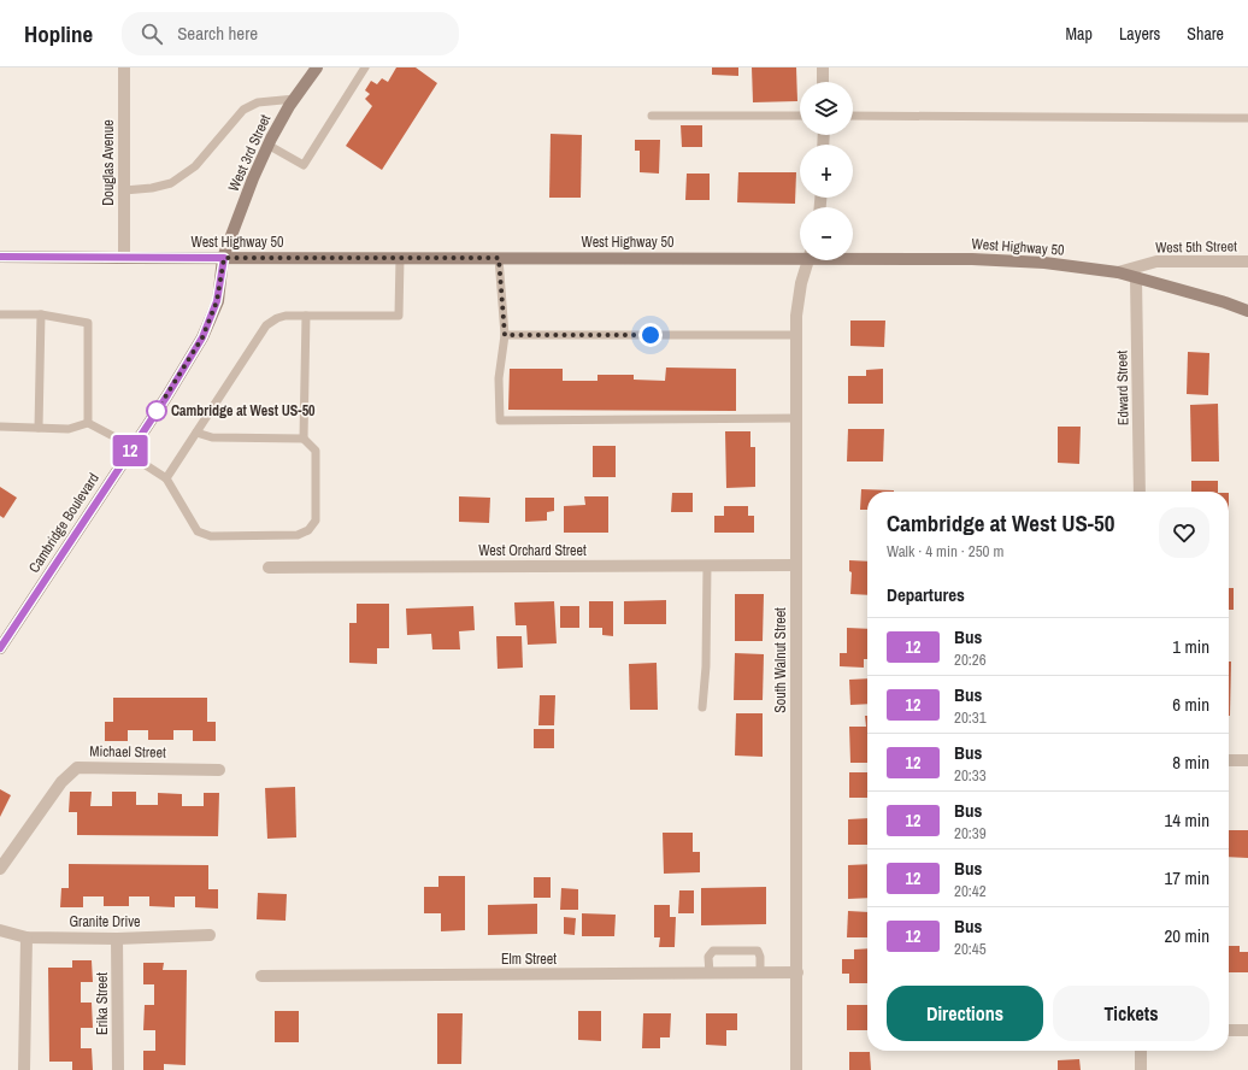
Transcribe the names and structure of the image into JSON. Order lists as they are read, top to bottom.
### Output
{
  "streets": {
    "main road": ["West 3rd Street", "West Highway 50", "Cambridge Boulevard"],
    "street": [
      "Douglas Avenue",
      "West 5th Street",
      "Edward Street",
      "West Orchard Street",
      "South Walnut Street",
      "Michael Street",
      "Granite Drive",
      "Elm Street",
      "Erika Street"
    ]
  },
  "crossings": [
    ["West 3rd Street", "West Highway 50"],
    ["West 3rd Street", "Cambridge Boulevard"],
    ["Douglas Avenue", "West Highway 50"],
    ["West Highway 50", "West 5th Street"],
    ["West Highway 50", "Edward Street"],
    ["West Highway 50", "Cambridge Boulevard"],
    ["West Orchard Street", "South Walnut Street"],
    ["South Walnut Street", "Elm Street"],
    ["Granite Drive", "Erika Street"]
  ],
  "places": ["Cambridge at West US-50"],
  "lines": ["bus line 12"],
  "page": {
    "header": "Hopline",
    "search": "Search here",
    "nav": ["Map", "Layers", "Share"],
    "on_map": "12",
    "map_buttons": ["+", "−"],
    "heading": [
      ["Cambridge at West US-50", "Walk · 4 min · 250 m"],
      "Departures"
    ],
    "list": [
      {
        "mark": "12",
        "name": "Bus",
        "note": "20:26",
        "value": "1 min"
      },
      {
        "mark": "12",
        "name": "Bus",
        "note": "20:31",
        "value": "6 min"
      },
      {
        "mark": "12",
        "name": "Bus",
        "note": "20:33",
        "value": "8 min"
      },
      {
        "mark": "12",
        "name": "Bus",
        "note": "20:39",
        "value": "14 min"
      },
      {
        "mark": "12",
        "name": "Bus",
        "note": "20:42",
        "value": "17 min"
      },
      {
        "mark": "12",
        "name": "Bus",
        "note": "20:45",
        "value": "20 min"
      }
    ],
    "buttons": ["Directions", "Tickets"]
  }
}
